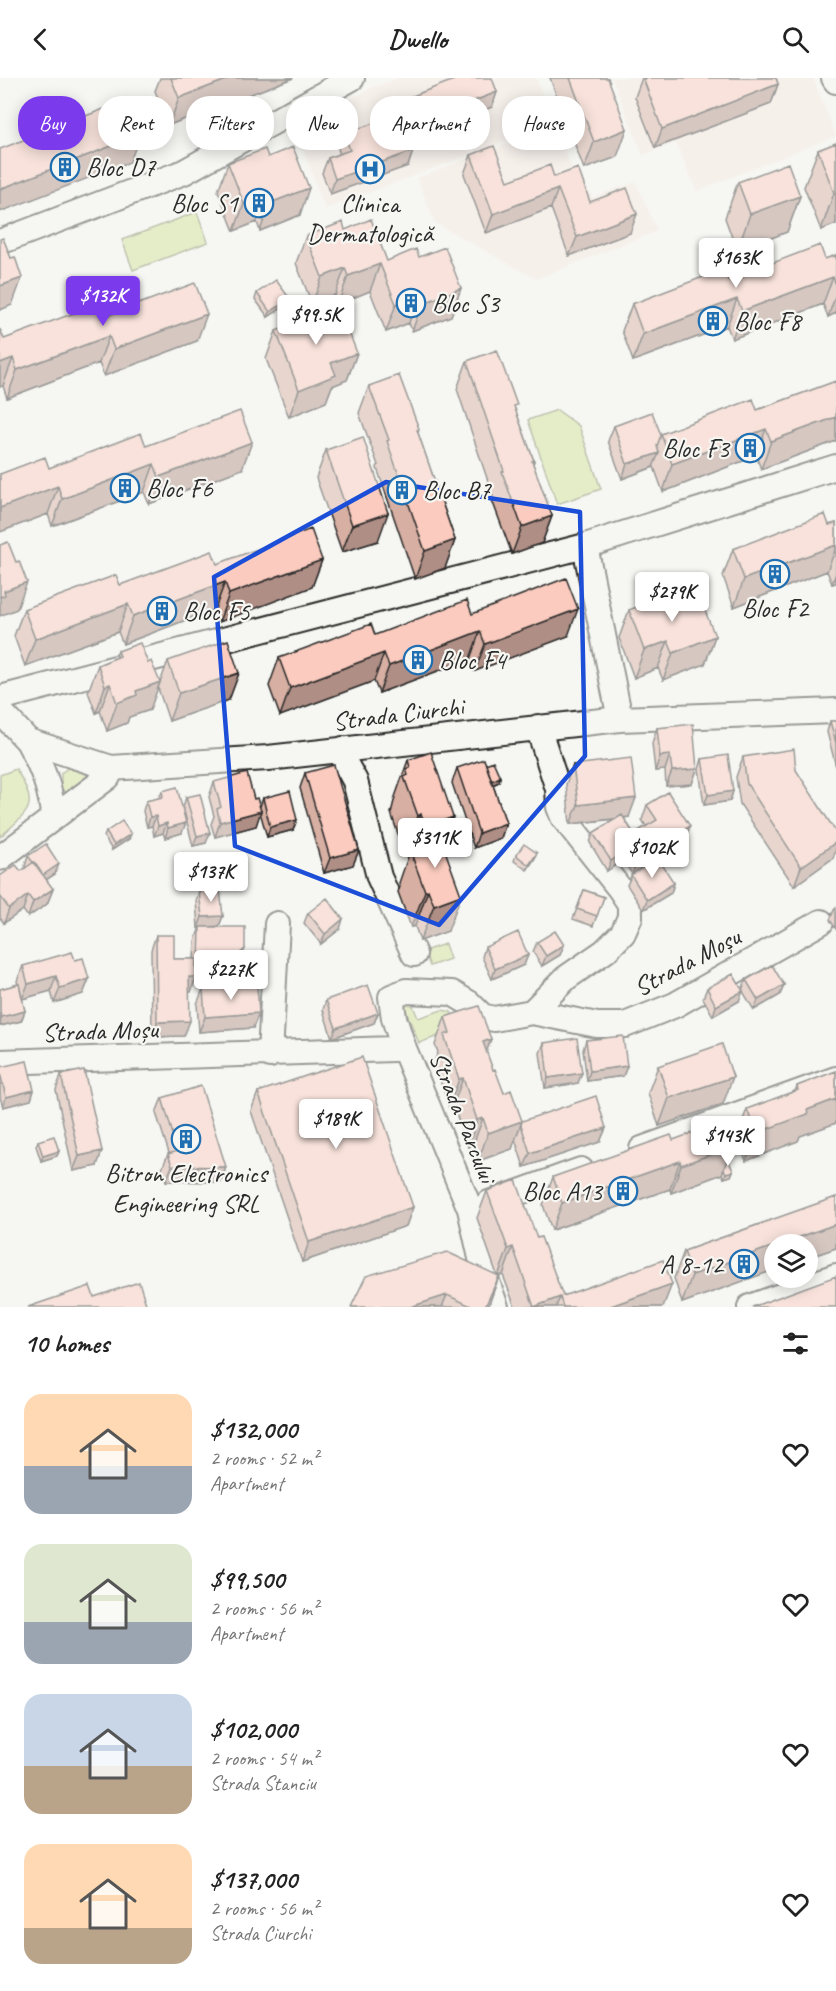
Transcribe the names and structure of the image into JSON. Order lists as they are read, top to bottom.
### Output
{
  "streets": {
    "street": ["Strada Ciurchi", "Strada Moșu", "Strada Parcului"]
  },
  "crossings": [
    ["Strada Moșu", "Strada Parcului"]
  ],
  "places": {
    "building": [
      "Bloc D7",
      "Bloc S1",
      "Bloc S3",
      "Bloc F8",
      "Bloc F3",
      "Bloc F6",
      "Bloc B7",
      "Bloc F2",
      "Bloc F5",
      "Bloc F4",
      "Bitron Electronics Engineering SRL",
      "Bloc A13",
      "A 8-12"
    ],
    "hospital": ["Clinica Dermatologică"]
  },
  "page": {
    "header": "Dwello",
    "chip": [
      "Buy",
      "Rent",
      "Filters",
      "New",
      "Apartment",
      "House"
    ],
    "price": [
      "$163K",
      "$132K",
      "$99.5K",
      "$279K",
      "$311K",
      "$102K",
      "$137K",
      "$227K",
      "$189K",
      "$143K"
    ],
    "heading": "10 homes",
    "list": [
      {
        "name": "$132,000",
        "note": "2 rooms · 52 m² · Apartment"
      },
      {
        "name": "$99,500",
        "note": "2 rooms · 56 m² · Apartment"
      },
      {
        "name": "$102,000",
        "note": "2 rooms · 54 m² · Strada Stanciu"
      },
      {
        "name": "$137,000",
        "note": "2 rooms · 56 m² · Strada Ciurchi"
      }
    ]
  }
}
